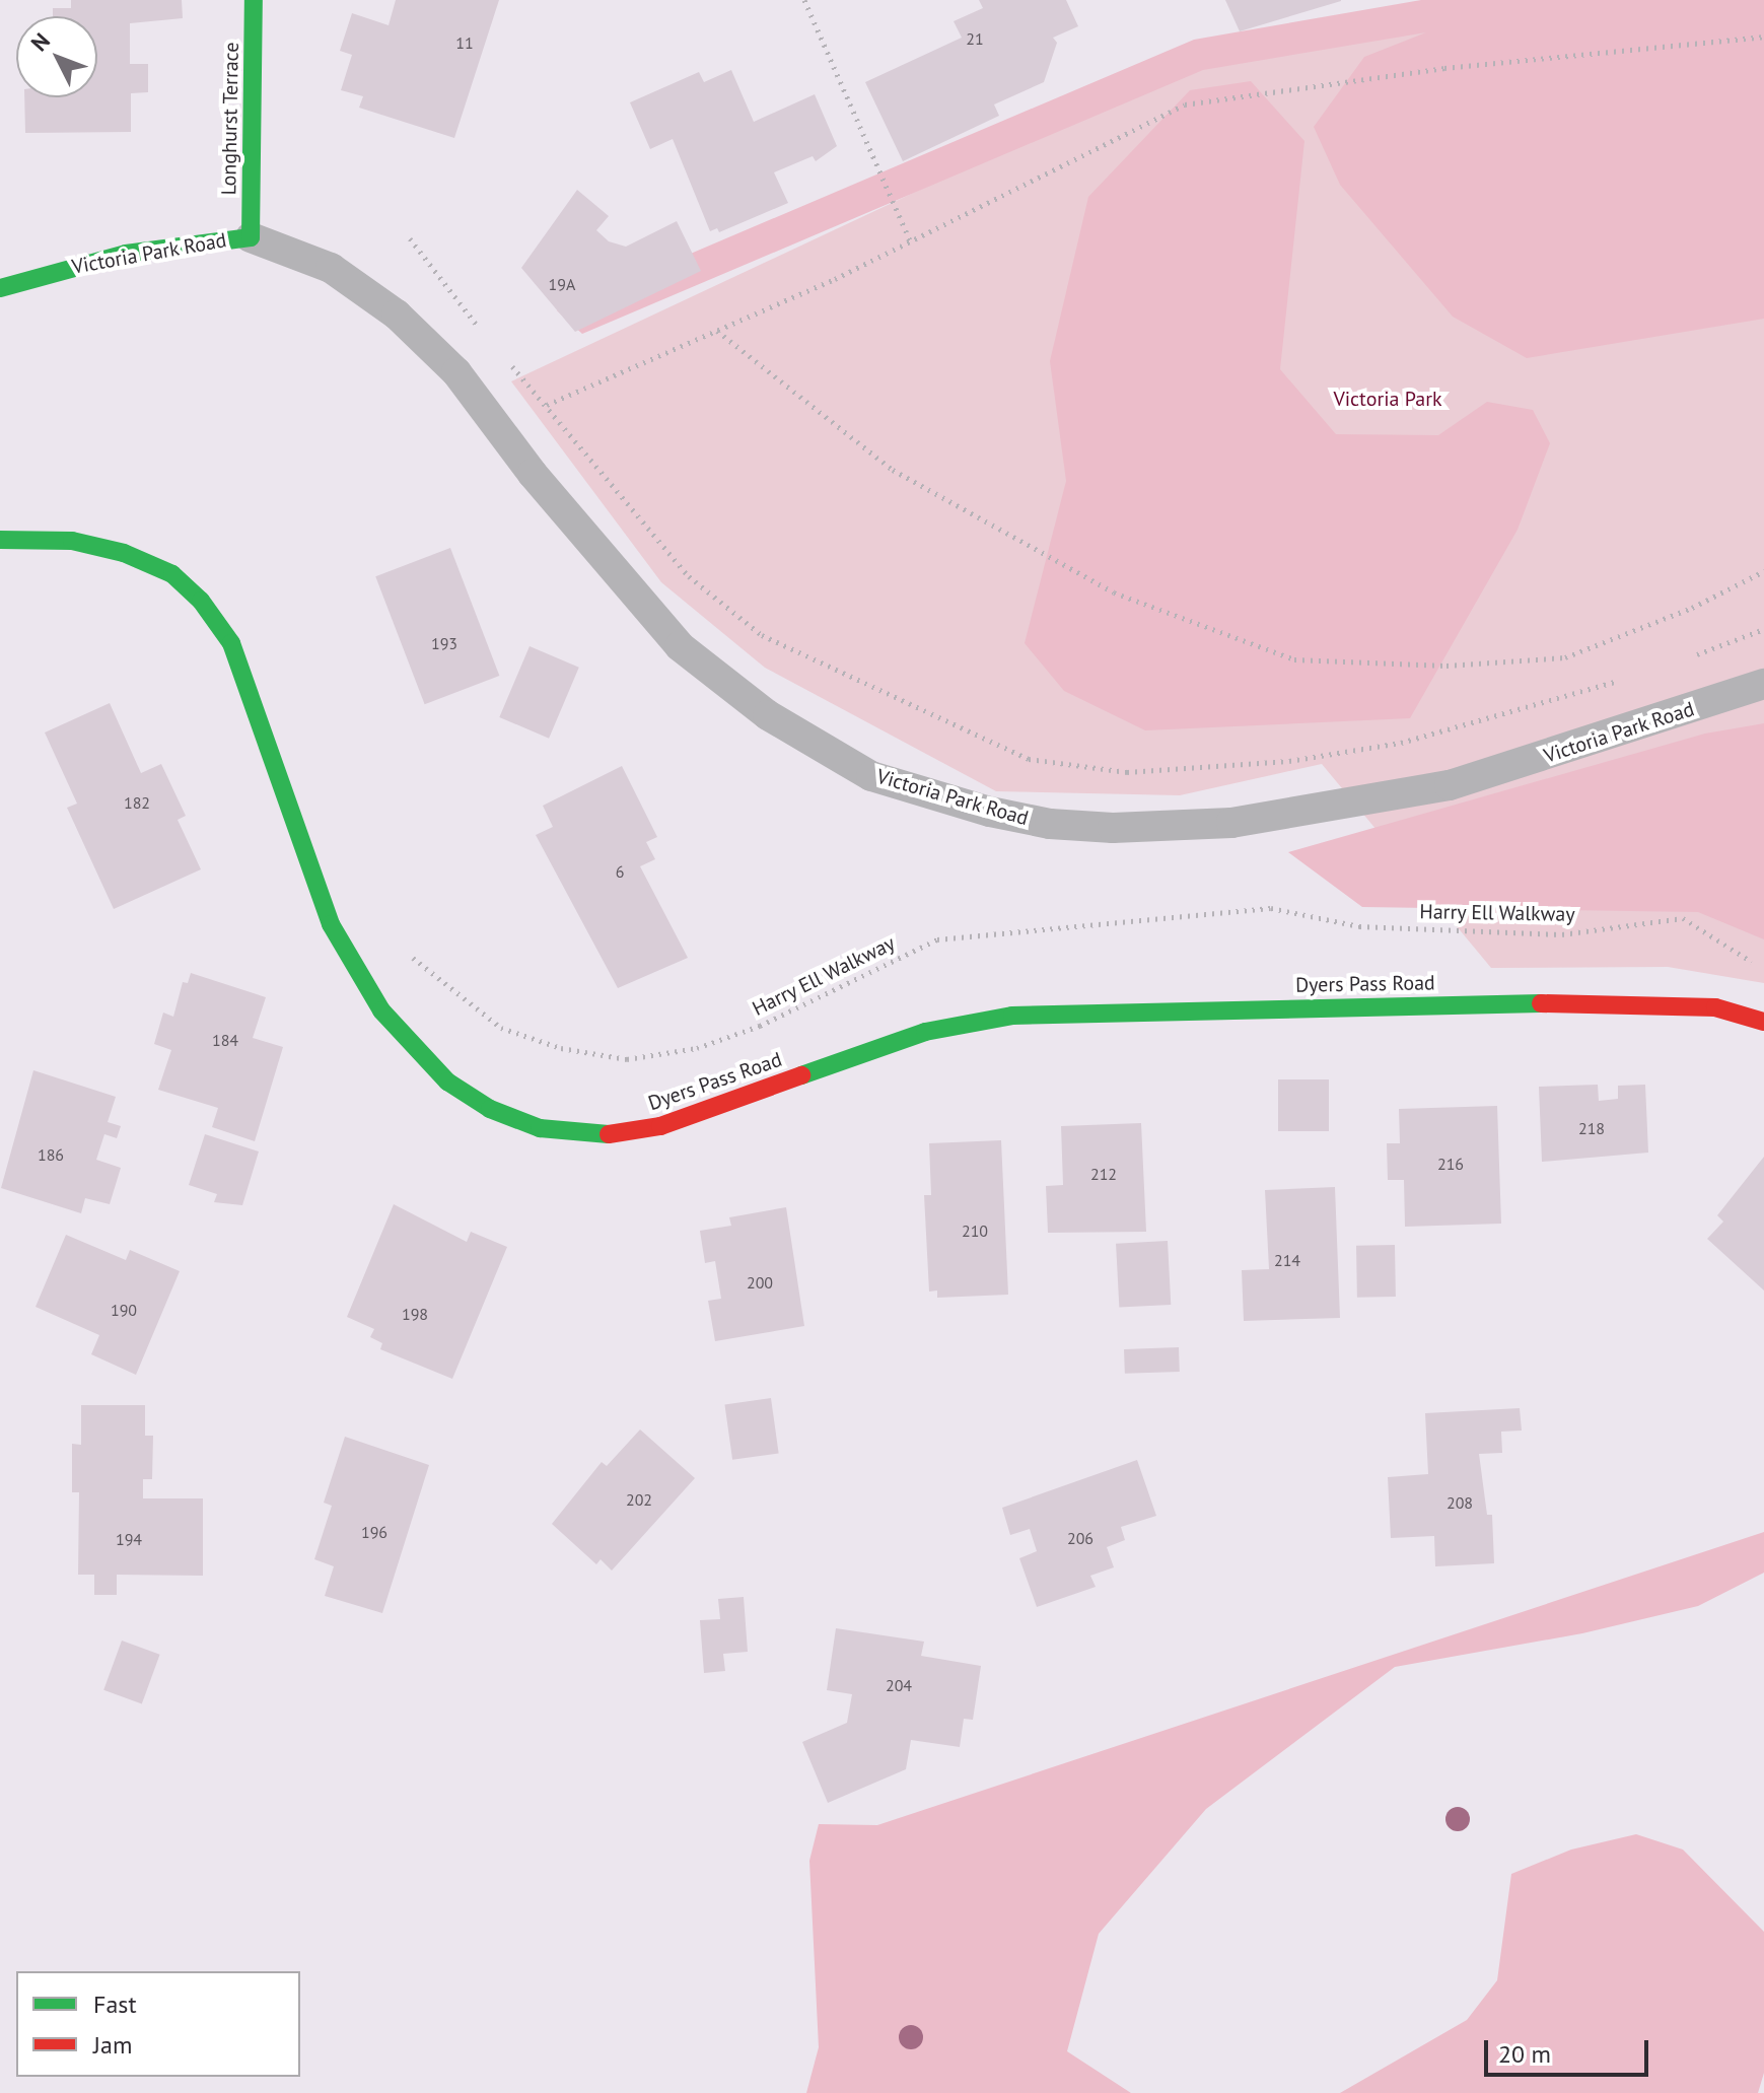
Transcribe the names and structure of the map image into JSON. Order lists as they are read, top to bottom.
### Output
{
  "streets": {
    "main road": ["Longhurst Terrace", "Victoria Park Road", "Dyers Pass Road"],
    "path": ["Harry Ell Walkway"]
  },
  "crossings": [
    ["Longhurst Terrace", "Victoria Park Road"]
  ],
  "parks": ["Victoria Park"],
  "house_numbers": [
    "21",
    "11",
    "19A",
    "193",
    "182",
    "6",
    "184",
    "218",
    "186",
    "216",
    "212",
    "210",
    "214",
    "200",
    "190",
    "198",
    "202",
    "208",
    "196",
    "206",
    "194",
    "204"
  ],
  "legend": ["Fast", "Jam"],
  "scale_bar": "20 m",
  "north": "top left"
}
